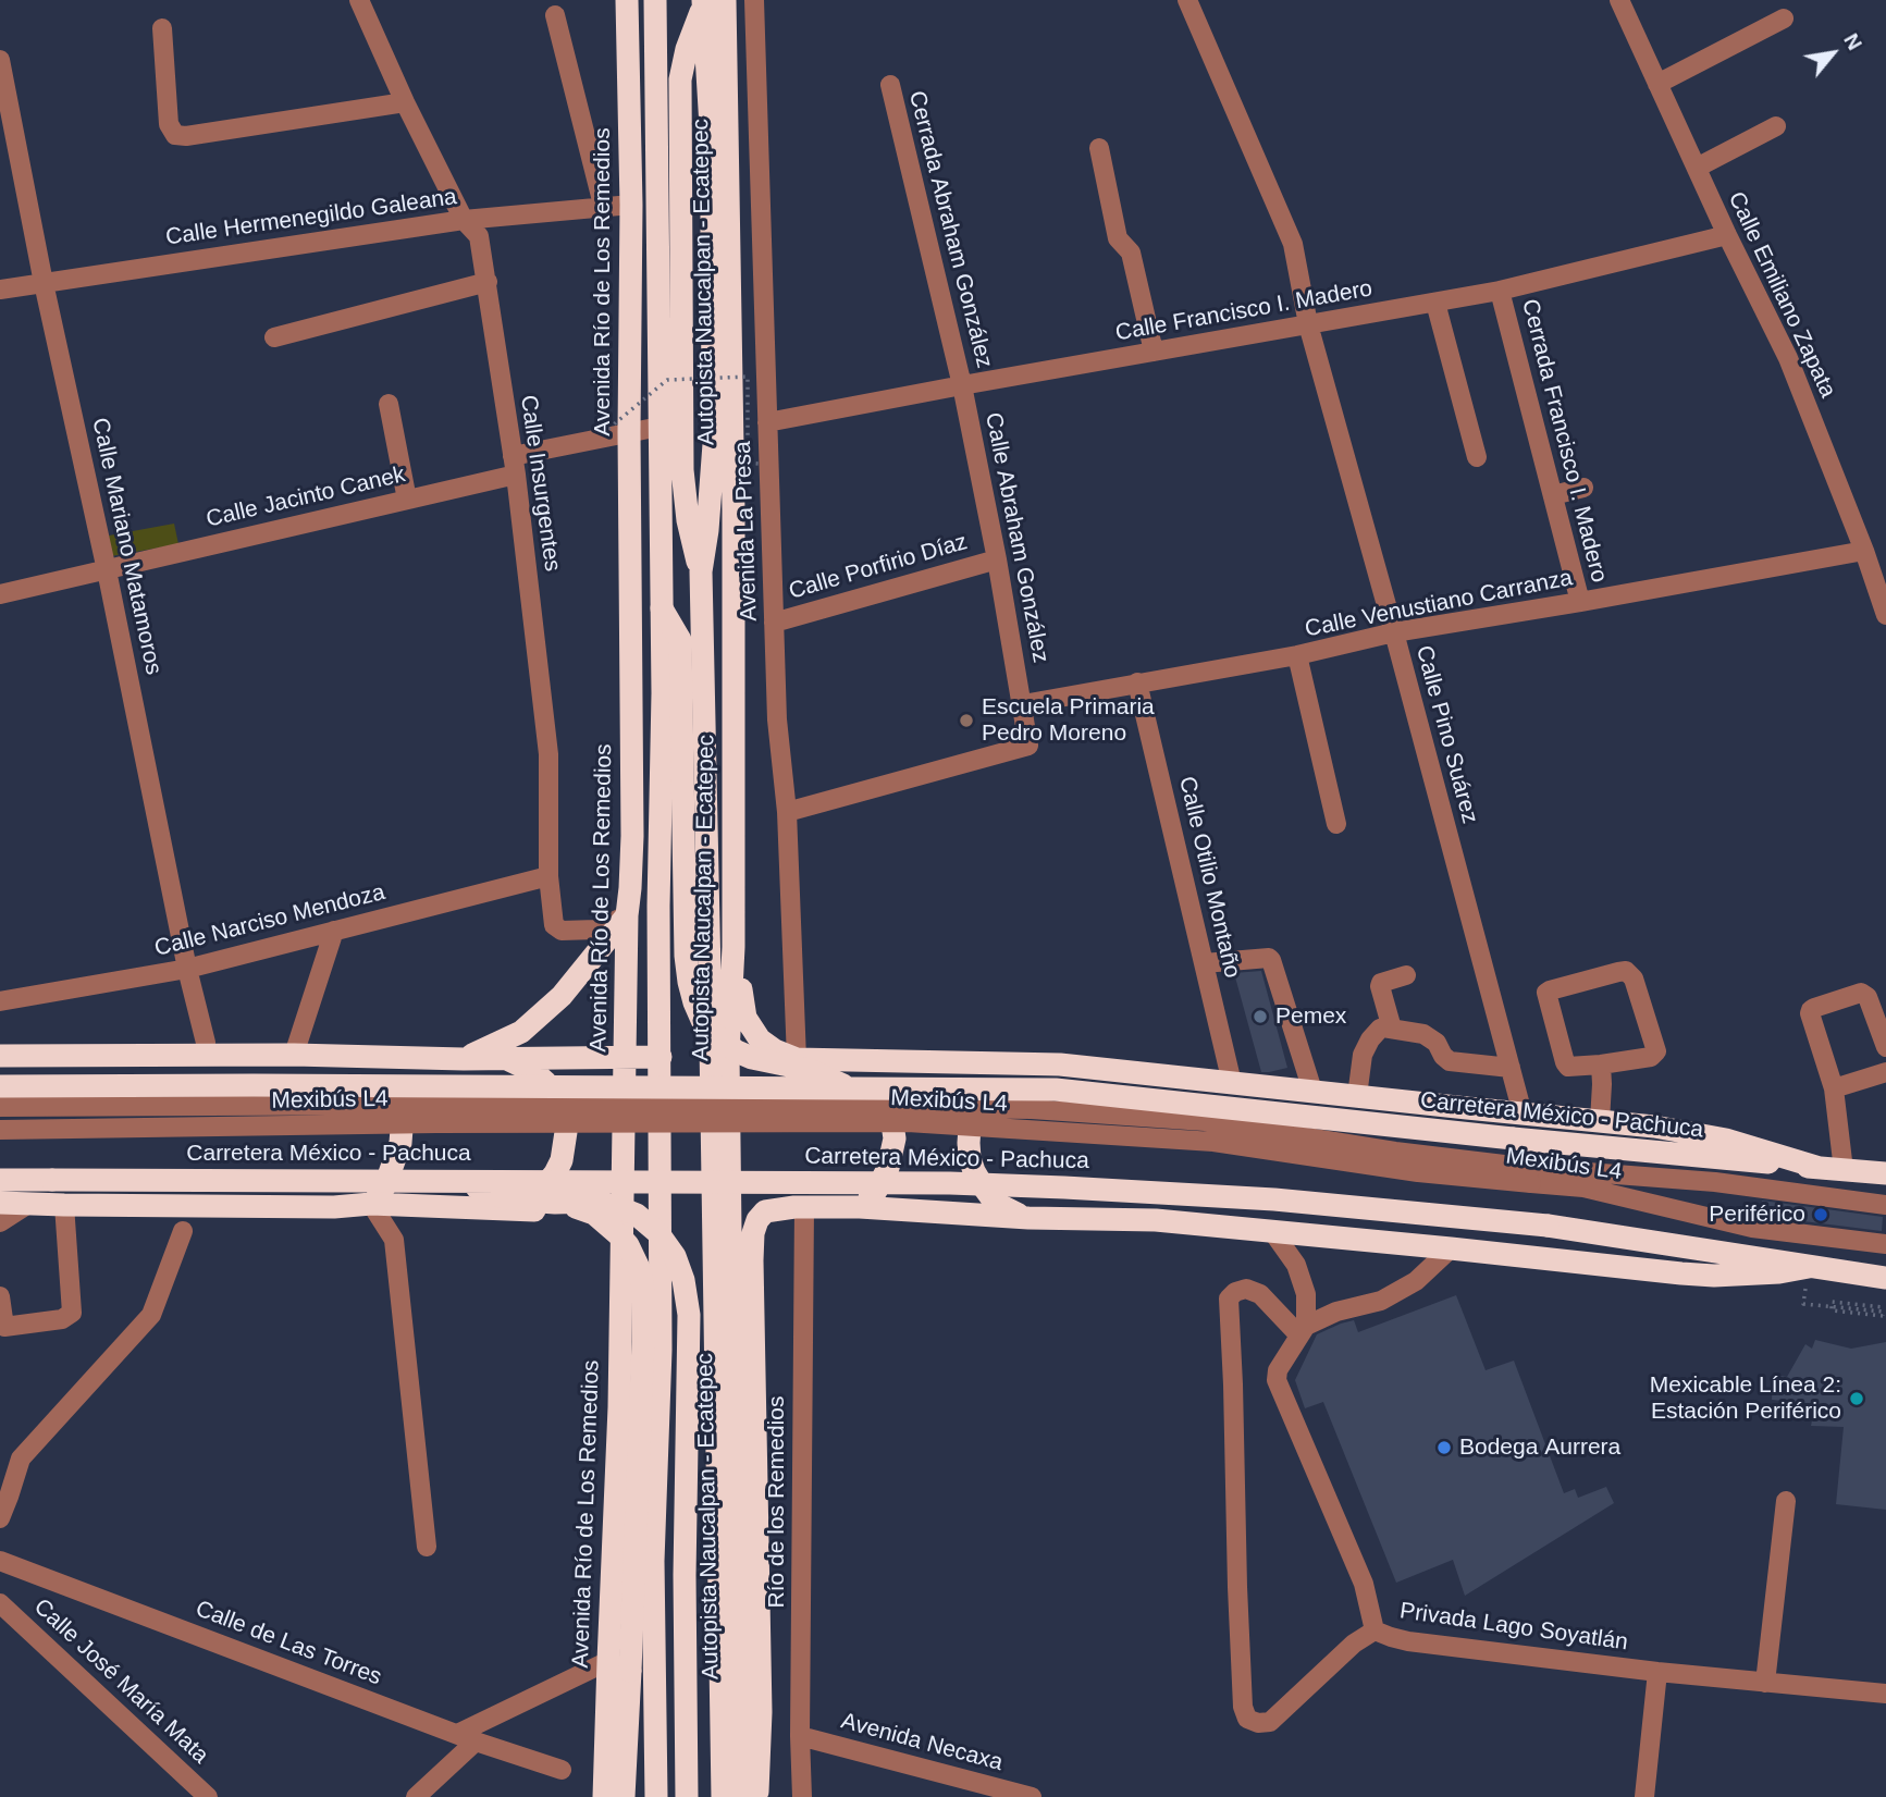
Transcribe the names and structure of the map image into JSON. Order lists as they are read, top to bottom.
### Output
{
  "streets": {
    "highway": ["Avenida Río de Los Remedios", "Autopista Naucalpan - Ecatepec", "Carretera México - Pachuca"],
    "street": [
      "Calle Hermenegildo Galeana",
      "Cerrada Abraham González",
      "Calle Emiliano Zapata",
      "Calle Francisco I. Madero",
      "Cerrada Francisco I. Madero",
      "Calle Insurgentes",
      "Calle Jacinto Canek",
      "Avenida La Presa",
      "Calle Abraham González",
      "Calle Mariano Matamoros",
      "Calle Porfirio Díaz",
      "Calle Venustiano Carranza",
      "Calle Pino Suárez",
      "Calle Otilio Montaño",
      "Calle Narciso Mendoza",
      "Mexibús L4",
      "Río de los Remedios",
      "Privada Lago Soyatlán",
      "Calle de Las Torres",
      "Calle José María Mata",
      "Avenida Necaxa"
    ]
  },
  "crossings": [
    ["Calle Hermenegildo Galeana", "Avenida Río de Los Remedios"],
    ["Calle Hermenegildo Galeana", "Calle Insurgentes"],
    ["Calle Hermenegildo Galeana", "Calle Mariano Matamoros"],
    ["Cerrada Abraham González", "Calle Francisco I. Madero"],
    ["Cerrada Abraham González", "Calle Abraham González"],
    ["Avenida Río de Los Remedios", "Calle Insurgentes"],
    ["Avenida Río de Los Remedios", "Calle Jacinto Canek"],
    ["Calle Emiliano Zapata", "Calle Francisco I. Madero"],
    ["Calle Emiliano Zapata", "Calle Venustiano Carranza"],
    ["Calle Francisco I. Madero", "Cerrada Francisco I. Madero"],
    ["Calle Francisco I. Madero", "Avenida La Presa"],
    ["Calle Francisco I. Madero", "Calle Abraham González"],
    ["Calle Francisco I. Madero", "Calle Pino Suárez"],
    ["Cerrada Francisco I. Madero", "Calle Venustiano Carranza"],
    ["Calle Insurgentes", "Calle Jacinto Canek"],
    ["Calle Insurgentes", "Calle Narciso Mendoza"],
    ["Calle Jacinto Canek", "Calle Mariano Matamoros"],
    ["Avenida La Presa", "Calle Abraham González"],
    ["Avenida La Presa", "Calle Porfirio Díaz"],
    ["Calle Abraham González", "Calle Porfirio Díaz"],
    ["Calle Abraham González", "Calle Venustiano Carranza"],
    ["Calle Mariano Matamoros", "Calle Narciso Mendoza"],
    ["Calle Venustiano Carranza", "Calle Pino Suárez"],
    ["Calle Venustiano Carranza", "Calle Otilio Montaño"],
    ["Río de los Remedios", "Avenida Necaxa"]
  ],
  "places": [
    "Escuela Primaria Pedro Moreno",
    "Pemex",
    "Periférico",
    "Mexicable Línea 2: Estación Periférico",
    "Bodega Aurrera"
  ],
  "north": "top right"
}
